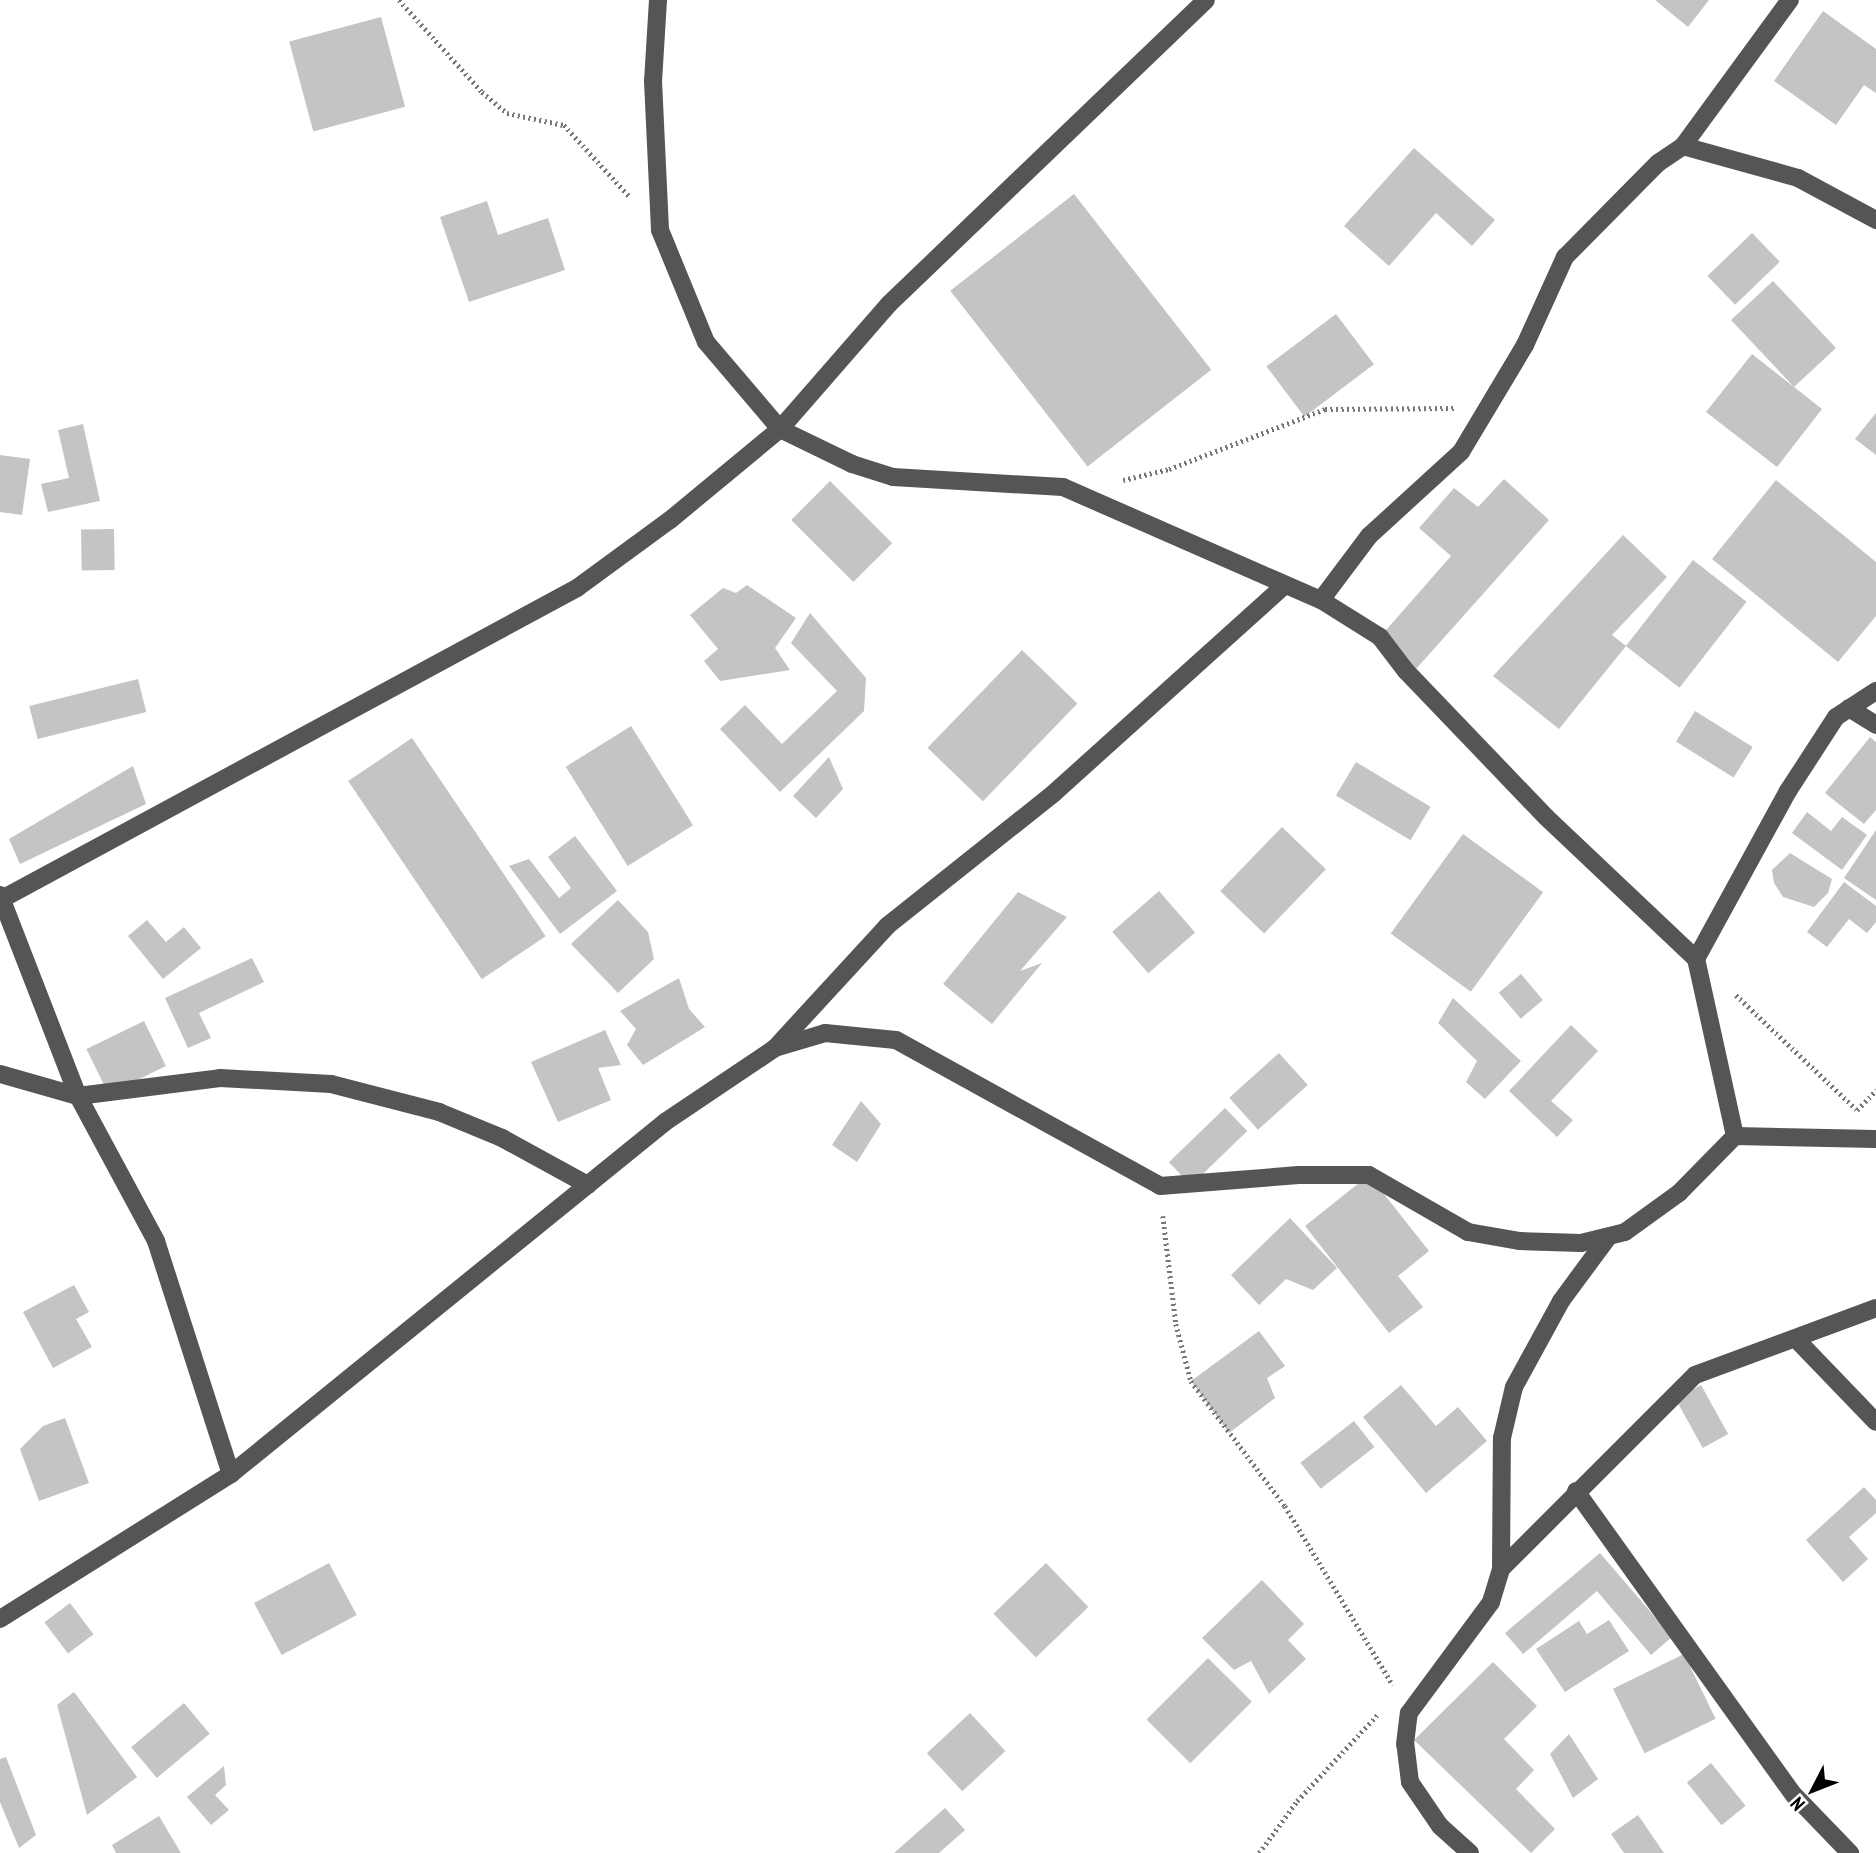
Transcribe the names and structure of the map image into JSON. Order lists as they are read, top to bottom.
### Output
{
  "north": "bottom left"
}
